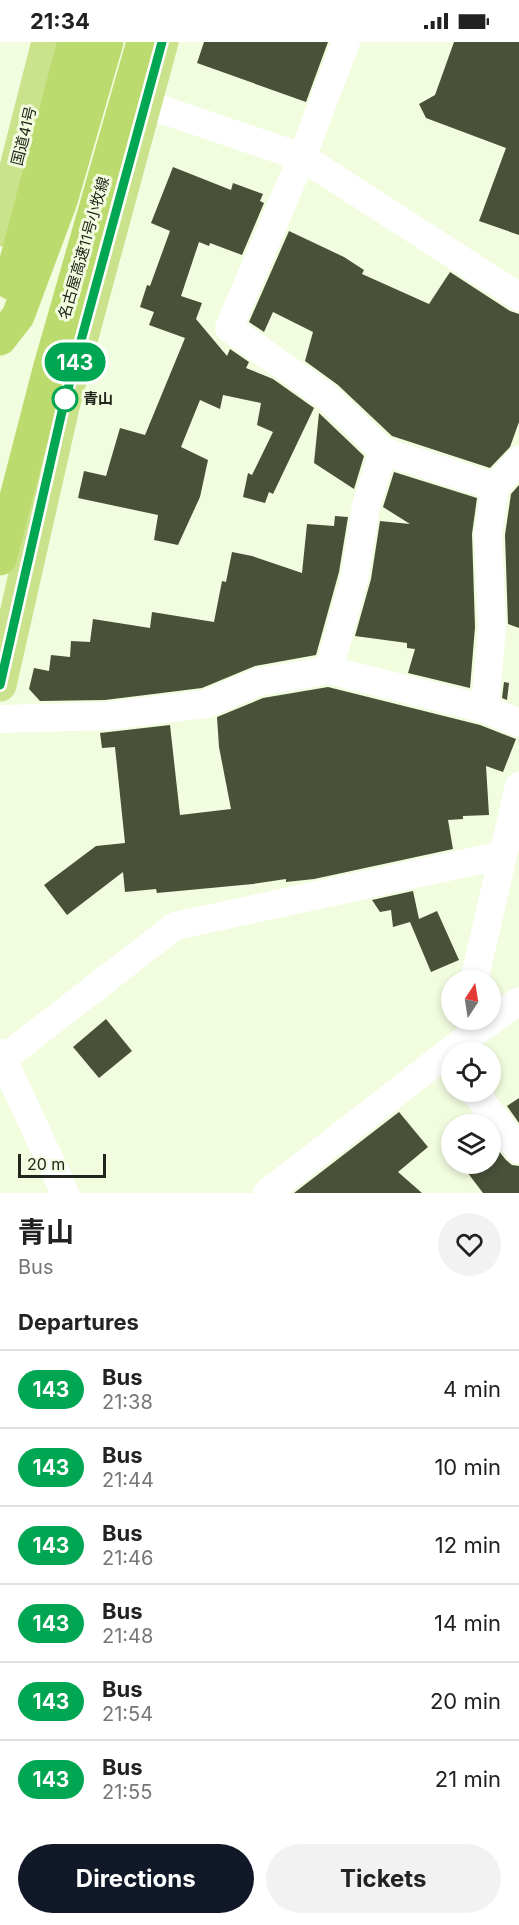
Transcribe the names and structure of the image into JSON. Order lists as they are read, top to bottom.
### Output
{
  "streets": {
    "highway": ["国道41号", "名古屋高速11号小牧線"]
  },
  "places": ["青山"],
  "lines": ["bus line 143"],
  "scale_bar": "20 m",
  "north": "top",
  "page": {
    "status": "21:34",
    "on_map": "143",
    "scale": "20 m",
    "heading": [
      ["青山", "Bus"],
      "Departures"
    ],
    "list": [
      {
        "mark": "143",
        "name": "Bus",
        "note": "21:38",
        "value": "4 min"
      },
      {
        "mark": "143",
        "name": "Bus",
        "note": "21:44",
        "value": "10 min"
      },
      {
        "mark": "143",
        "name": "Bus",
        "note": "21:46",
        "value": "12 min"
      },
      {
        "mark": "143",
        "name": "Bus",
        "note": "21:48",
        "value": "14 min"
      },
      {
        "mark": "143",
        "name": "Bus",
        "note": "21:54",
        "value": "20 min"
      },
      {
        "mark": "143",
        "name": "Bus",
        "note": "21:55",
        "value": "21 min"
      }
    ],
    "buttons": ["Directions", "Tickets"]
  }
}
